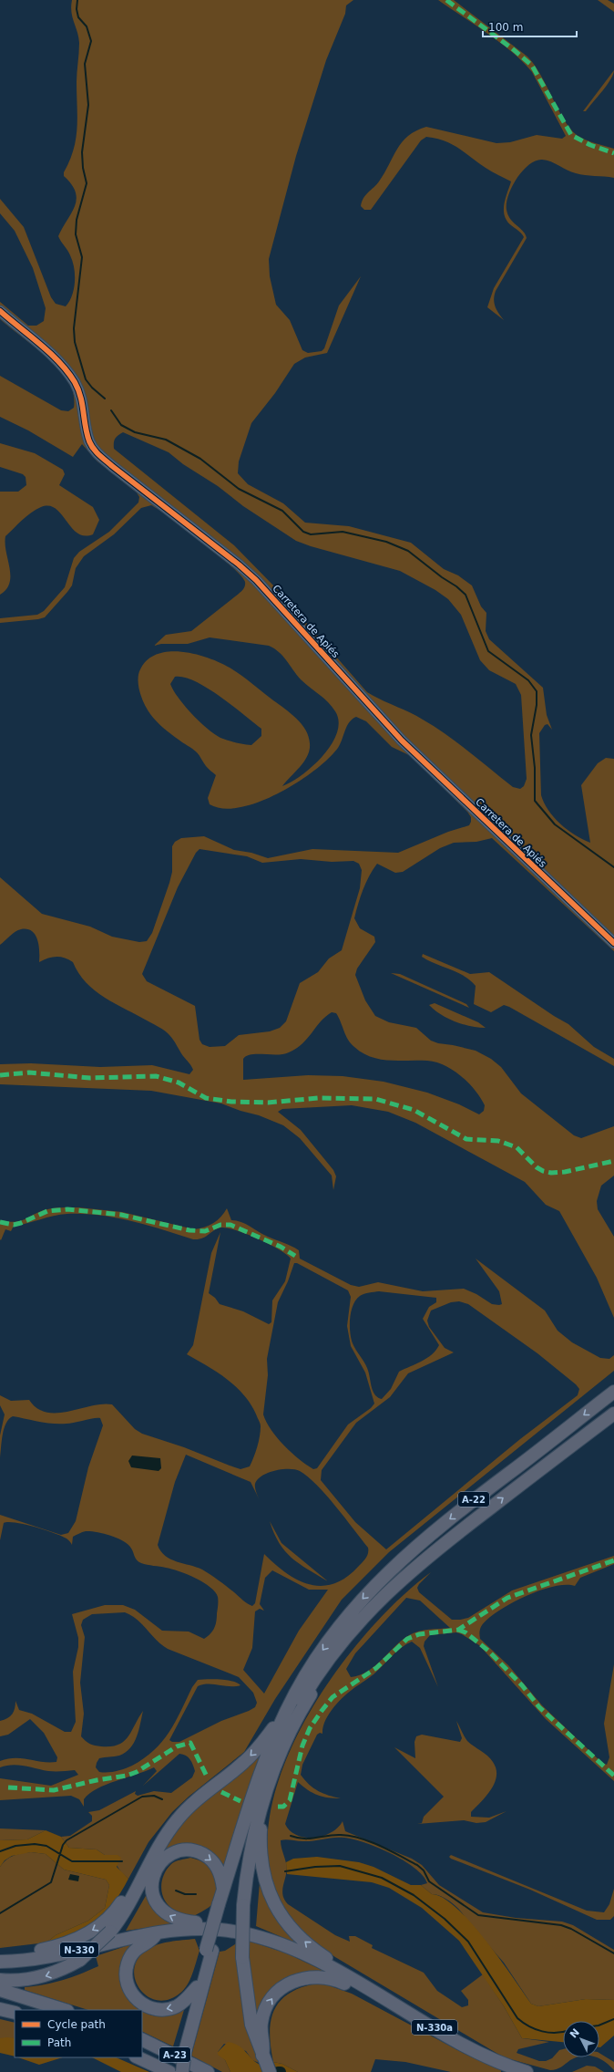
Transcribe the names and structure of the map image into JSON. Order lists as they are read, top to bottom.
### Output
{
  "streets": {
    "highway": [
      "A-22",
      "N-330",
      "N-330a",
      "A-23"
    ],
    "street": ["Carretera de Apiés"]
  },
  "crossings": [
    ["N-330", "N-330a"]
  ],
  "legend": ["Cycle path", "Path"],
  "scale_bar": "100 m",
  "north": "top left"
}
